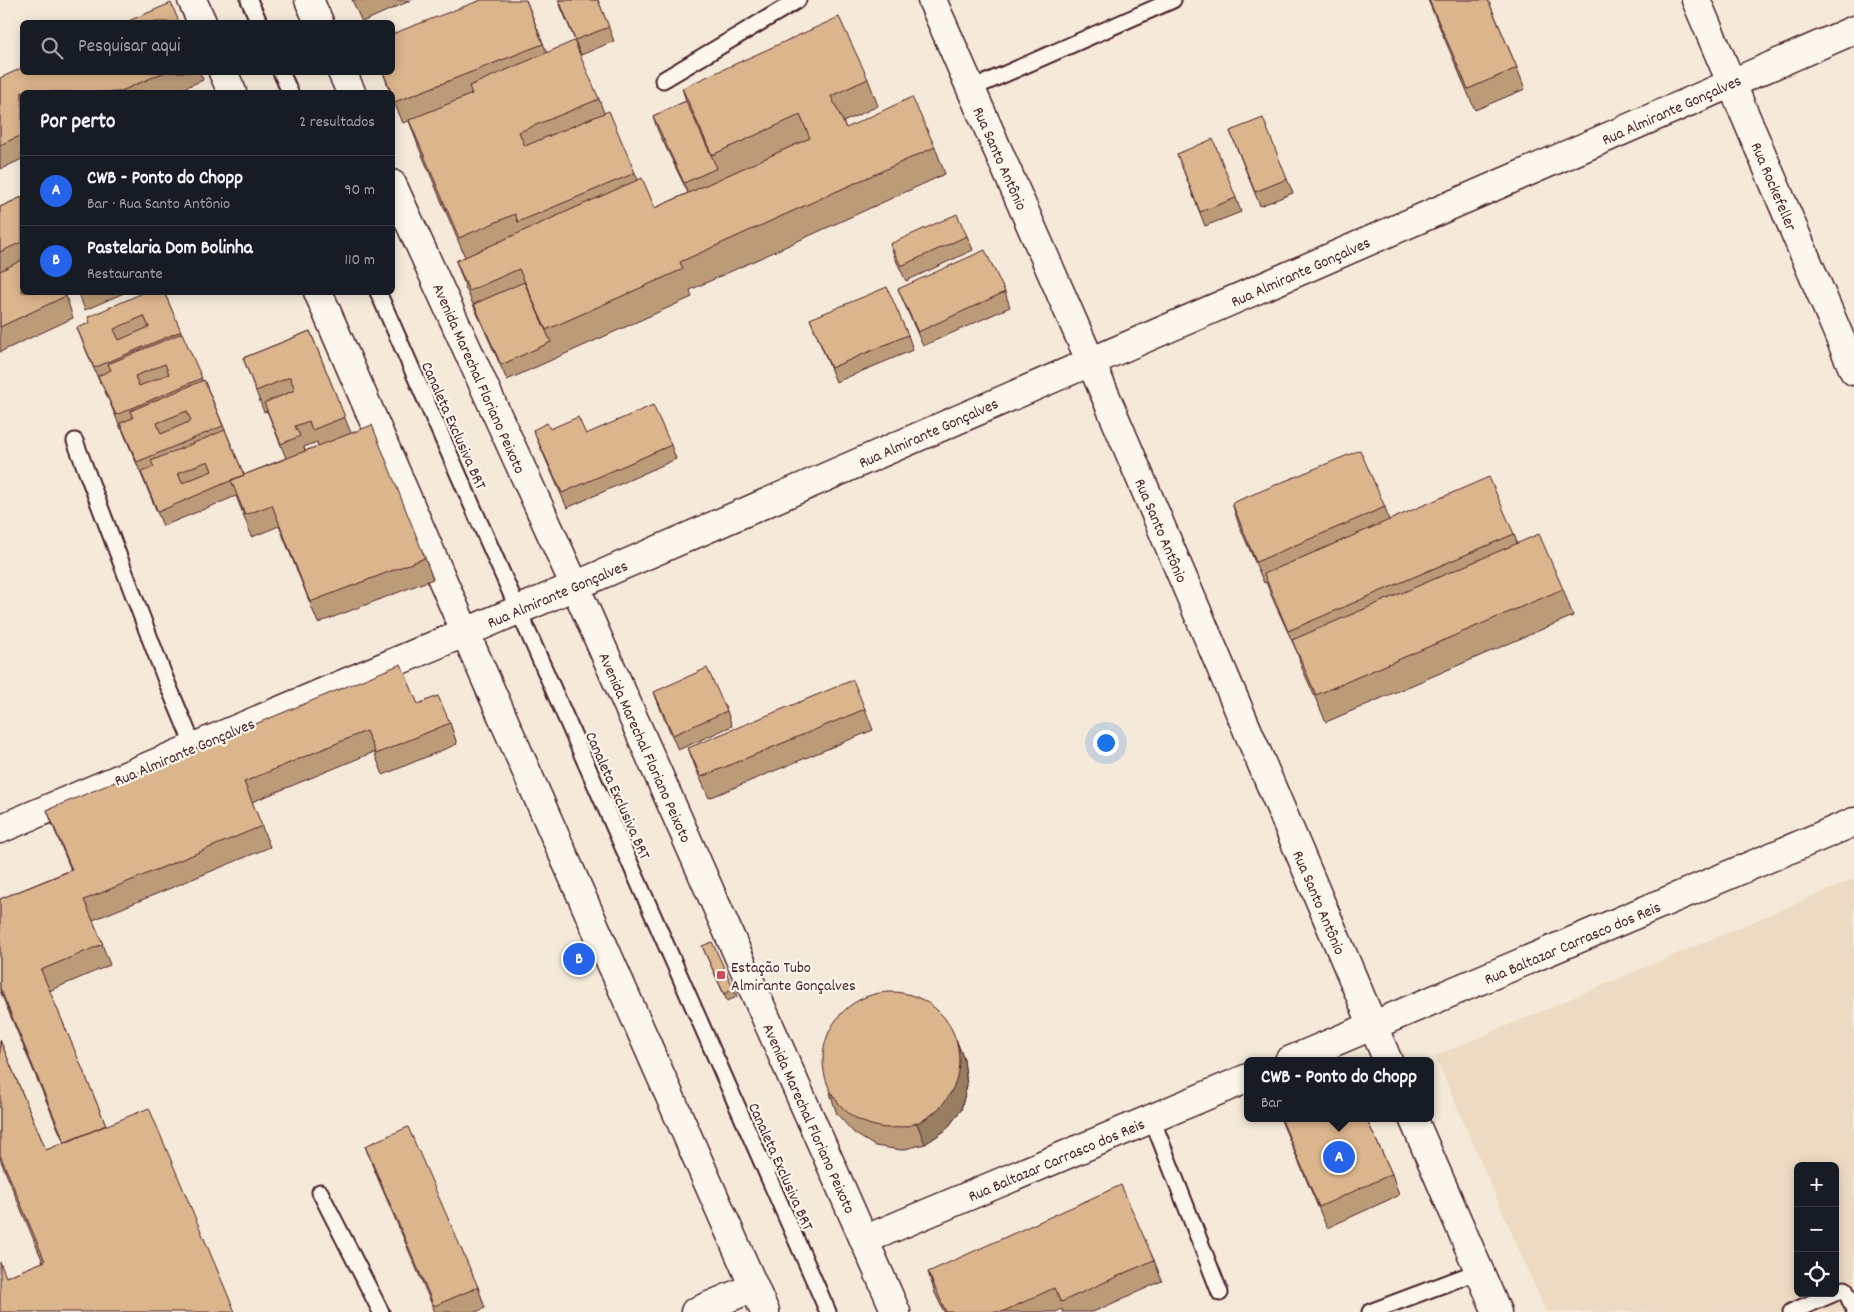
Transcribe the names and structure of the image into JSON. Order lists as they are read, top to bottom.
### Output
{
  "streets": {
    "street": [
      "Rua Almirante Gonçalves",
      "Rua Santo Antônio",
      "Rua Rockefeller",
      "Avenida Marechal Floriano Peixoto",
      "Rua Baltazar Carrasco dos Reis"
    ],
    "lane": ["Canaleta Exclusiva BRT"]
  },
  "crossings": [
    ["Rua Almirante Gonçalves", "Rua Santo Antônio"],
    ["Rua Almirante Gonçalves", "Rua Rockefeller"],
    ["Rua Almirante Gonçalves", "Avenida Marechal Floriano Peixoto"],
    ["Rua Almirante Gonçalves", "Canaleta Exclusiva BRT"],
    ["Rua Santo Antônio", "Rua Baltazar Carrasco dos Reis"],
    ["Avenida Marechal Floriano Peixoto", "Rua Baltazar Carrasco dos Reis"]
  ],
  "places": {
    "transit": ["Estação Tubo Almirante Gonçalves"]
  },
  "page": {
    "search": "Pesquisar aqui",
    "heading": ["Por perto", "2 resultados"],
    "list": [
      {
        "mark": "A",
        "name": "CWB - Ponto do Chopp",
        "note": "Bar · Rua Santo Antônio",
        "value": "90 m"
      },
      {
        "mark": "B",
        "name": "Pastelaria Dom Bolinha",
        "note": "Restaurante",
        "value": "110 m"
      }
    ],
    "pins": ["B", "A"],
    "popup": ["CWB - Ponto do Chopp", "Bar"],
    "map_buttons": ["+", "−"]
  }
}
